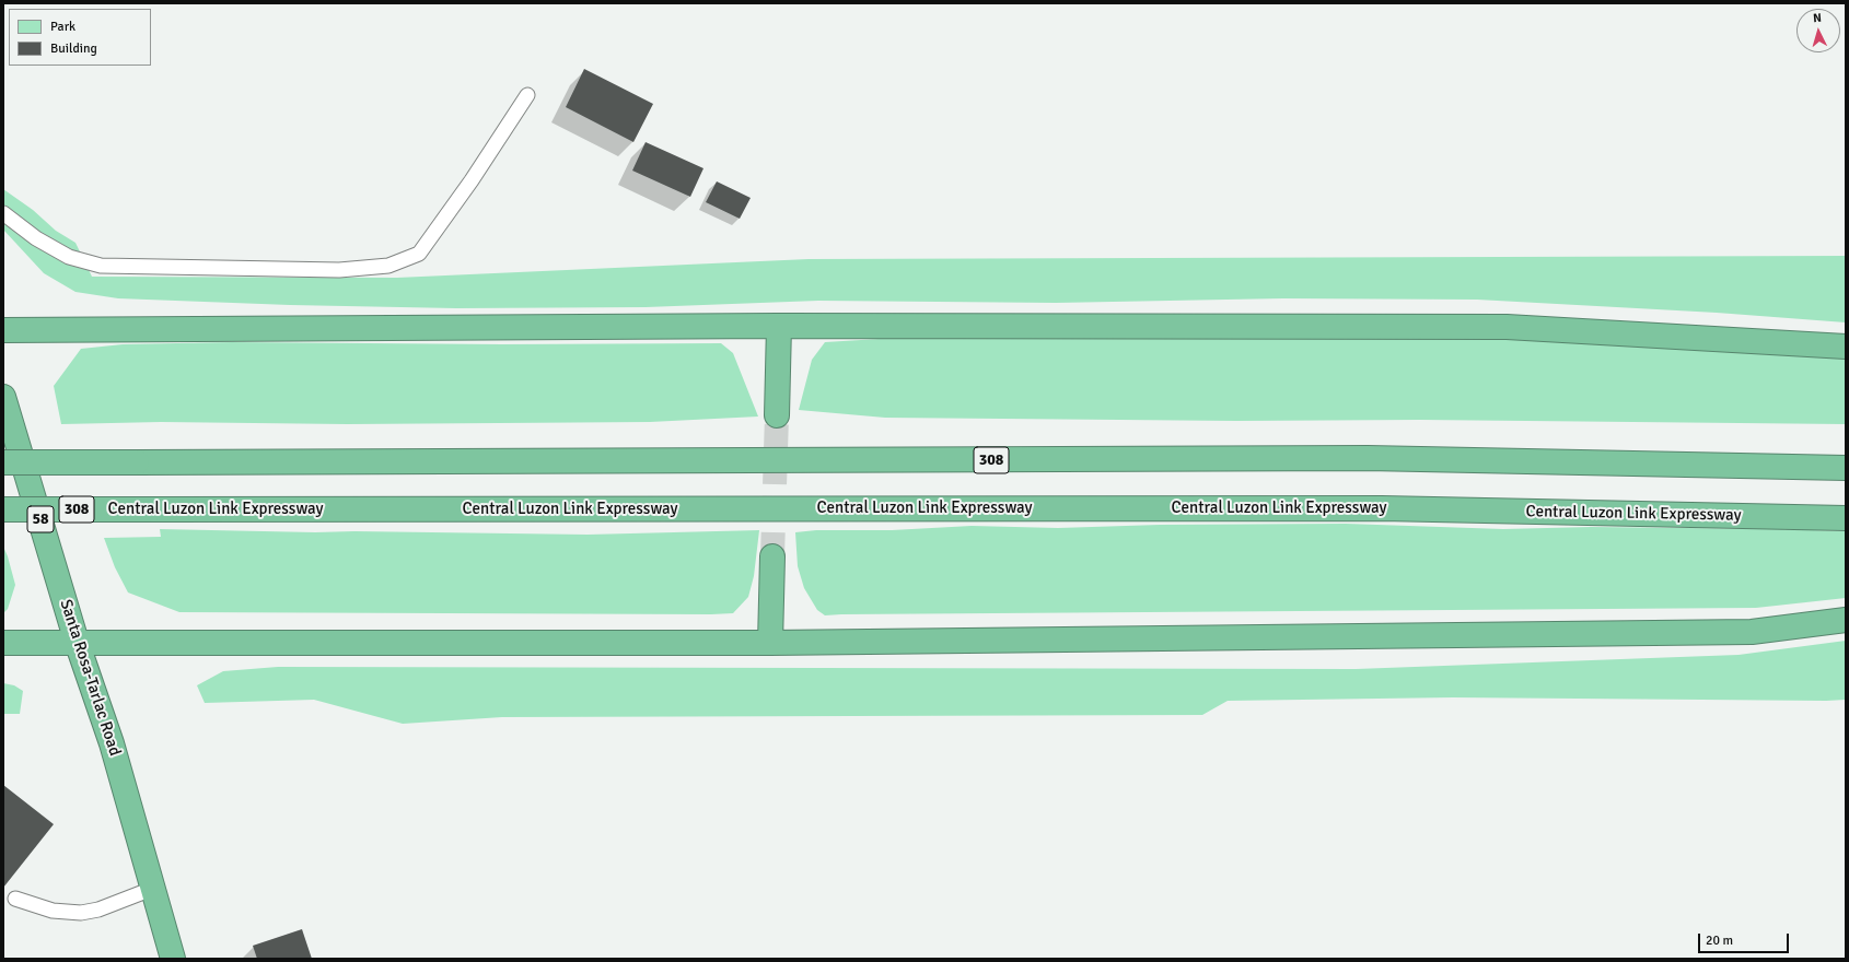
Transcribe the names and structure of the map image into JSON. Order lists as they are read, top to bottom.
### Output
{
  "streets": {
    "highway": [
      "308",
      "Central Luzon Link Expressway",
      "58",
      "Santa Rosa-Tarlac Road"
    ]
  },
  "legend": ["Park", "Building"],
  "scale_bar": "20 m",
  "north": "top"
}
